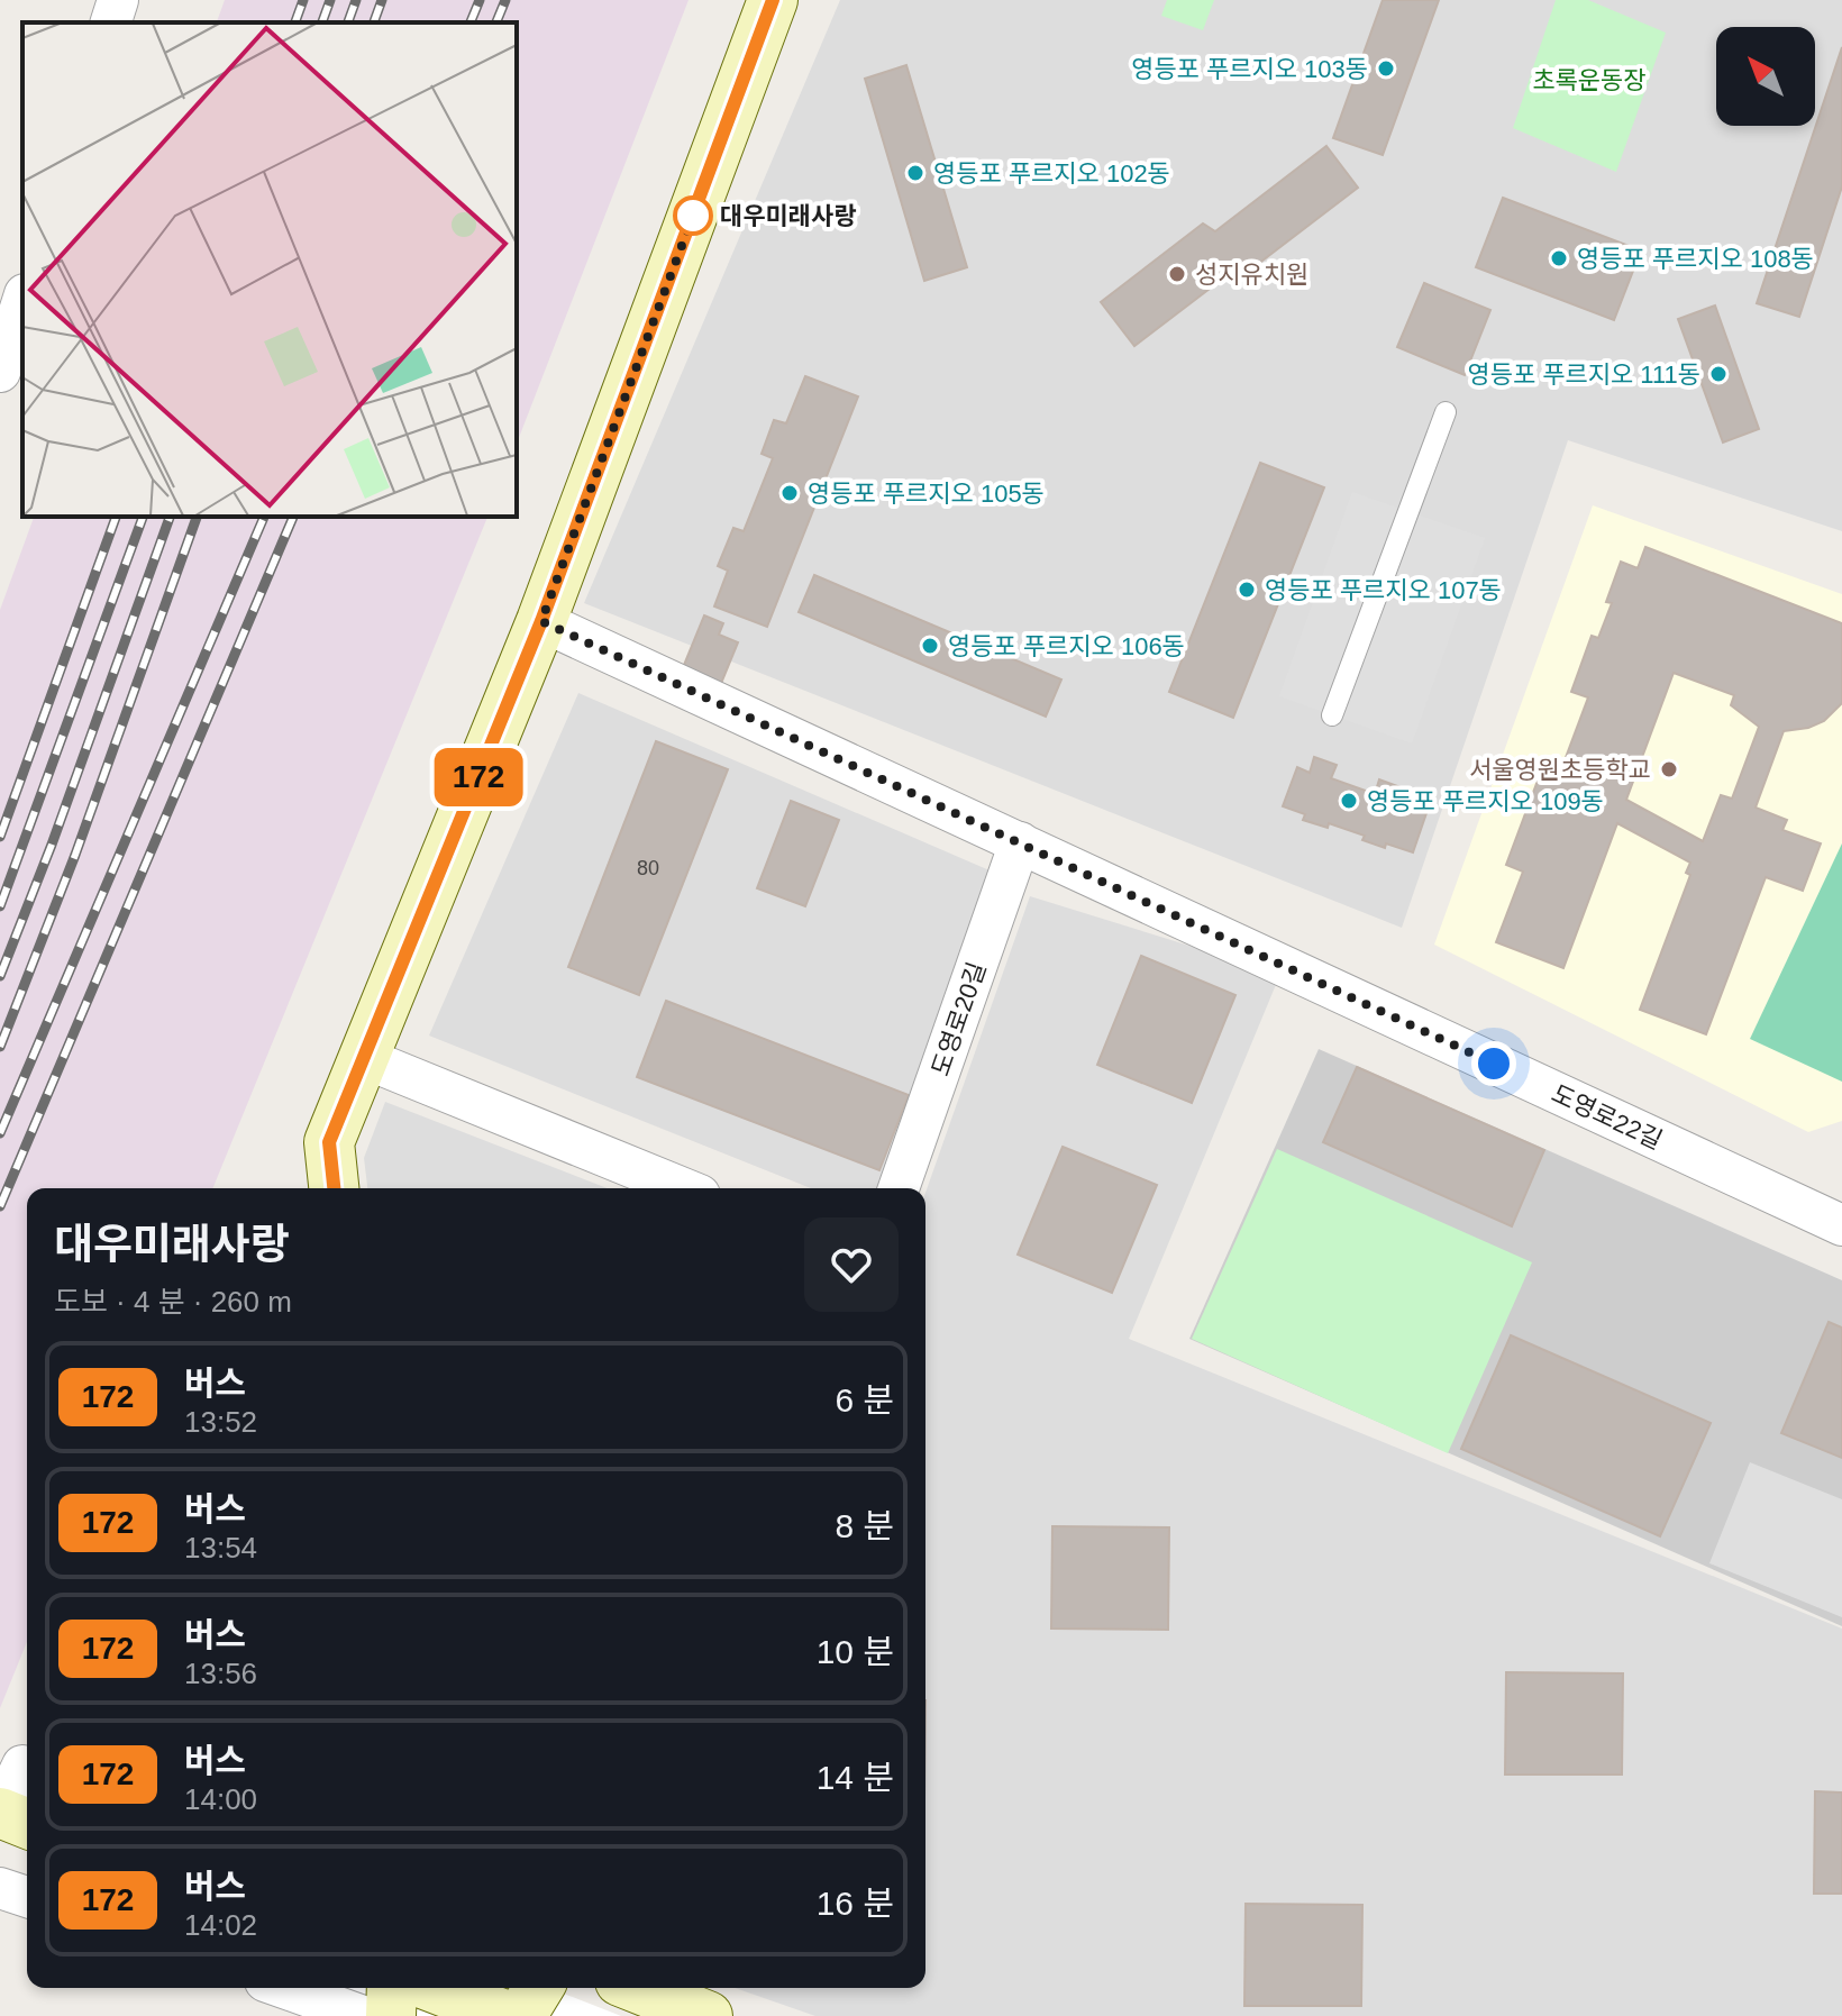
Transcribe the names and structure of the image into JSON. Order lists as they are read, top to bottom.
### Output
{
  "streets": {
    "street": ["도영로20길", "도영로22길"]
  },
  "crossings": [
    ["도영로20길", "도영로22길"]
  ],
  "parks": ["초록운동장"],
  "places": [
    "영등포 푸르지오 103동",
    "영등포 푸르지오 102동",
    "대우미래사랑",
    "영등포 푸르지오 108동",
    "성지유치원",
    "영등포 푸르지오 111동",
    "영등포 푸르지오 105동",
    "영등포 푸르지오 107동",
    "영등포 푸르지오 106동",
    "서울영원초등학교",
    "영등포 푸르지오 109동"
  ],
  "lines": ["bus line 172"],
  "house_numbers": ["80"],
  "north": "top left",
  "page": {
    "on_map": "172",
    "heading": ["대우미래사랑", "도보 · 4 분 · 260 m"],
    "list": [
      {
        "mark": "172",
        "name": "버스",
        "note": "13:52",
        "value": "6 분"
      },
      {
        "mark": "172",
        "name": "버스",
        "note": "13:54",
        "value": "8 분"
      },
      {
        "mark": "172",
        "name": "버스",
        "note": "13:56",
        "value": "10 분"
      },
      {
        "mark": "172",
        "name": "버스",
        "note": "14:00",
        "value": "14 분"
      },
      {
        "mark": "172",
        "name": "버스",
        "note": "14:02",
        "value": "16 분"
      }
    ]
  }
}
